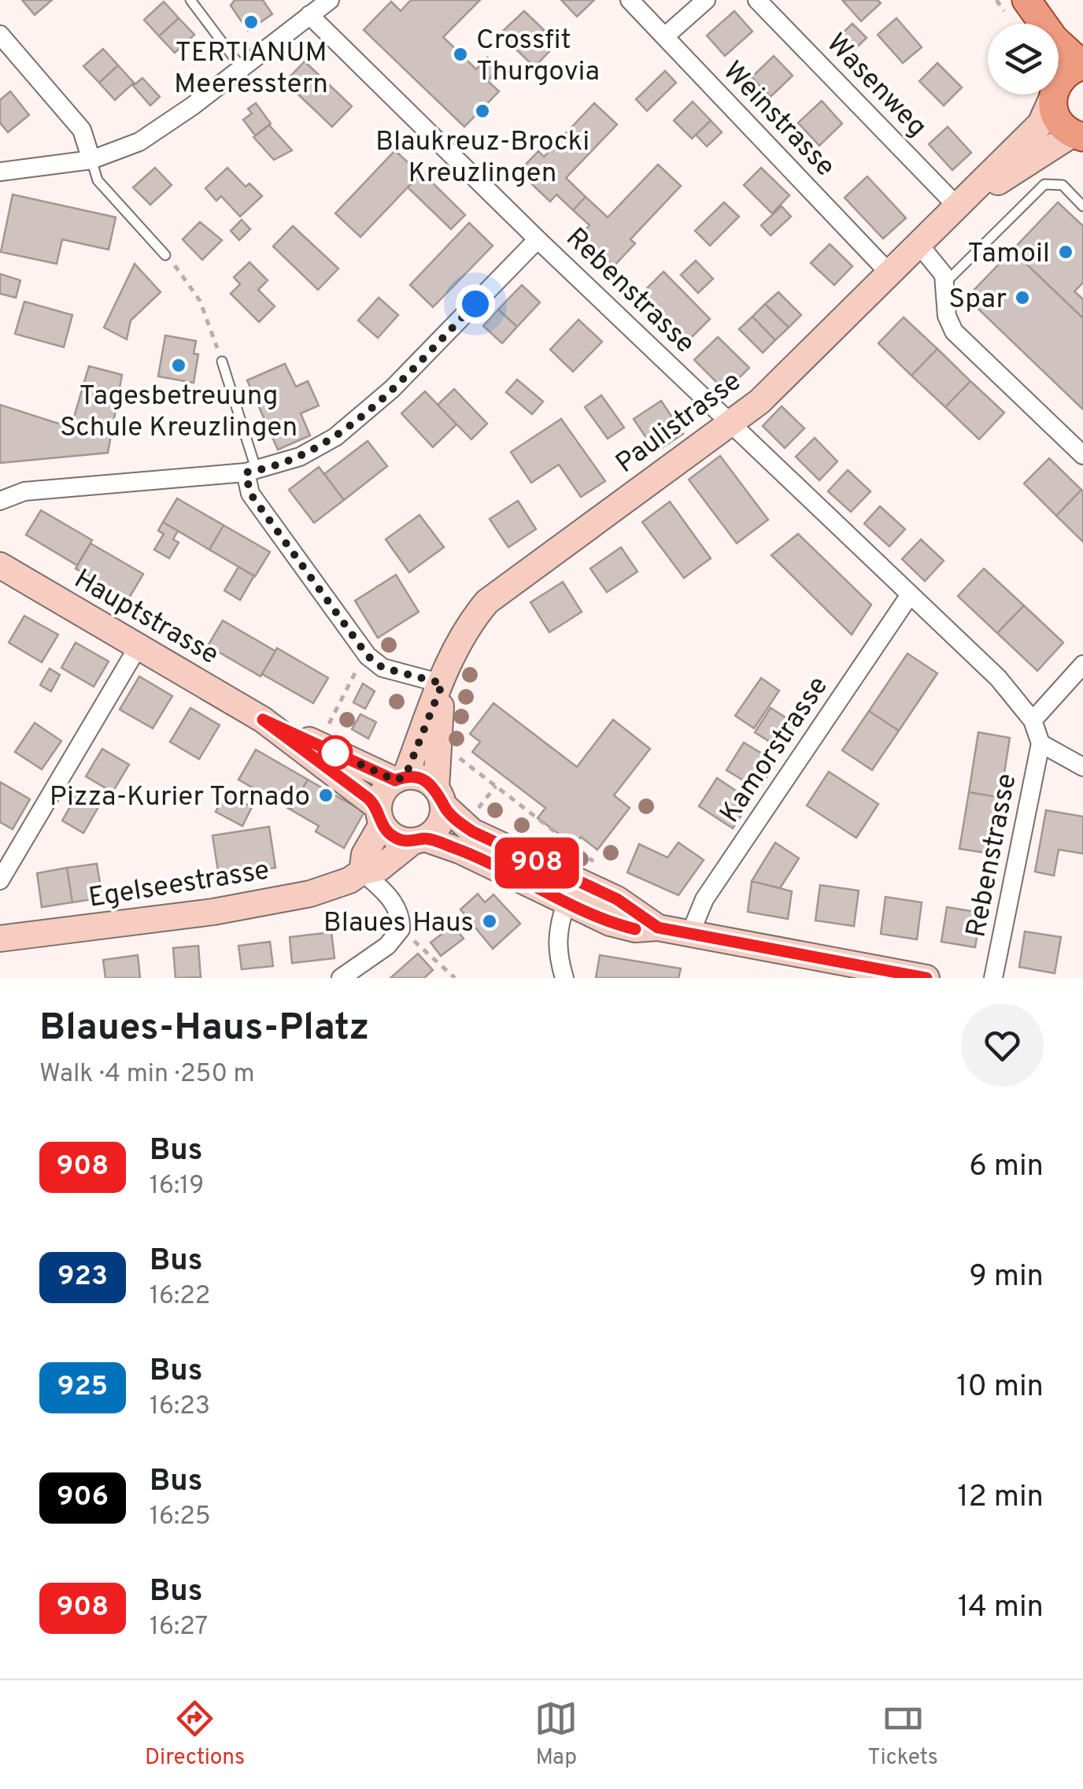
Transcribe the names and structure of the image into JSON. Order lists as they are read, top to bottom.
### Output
{
  "streets": {
    "main road": ["Paulistrasse", "Hauptstrasse", "Egelseestrasse"],
    "street": [
      "Wasenweg",
      "Weinstrasse",
      "Rebenstrasse",
      "Kamorstrasse"
    ]
  },
  "crossings": [
    ["Wasenweg", "Paulistrasse"],
    ["Weinstrasse", "Paulistrasse"],
    ["Rebenstrasse", "Paulistrasse"],
    ["Rebenstrasse", "Kamorstrasse"],
    ["Paulistrasse", "Hauptstrasse"],
    ["Paulistrasse", "Egelseestrasse"],
    ["Hauptstrasse", "Egelseestrasse"]
  ],
  "places": [
    "TERTIANUM Meeresstern",
    "Crossfit Thurgovia",
    "Blaukreuz-Brocki Kreuzlingen",
    "Tamoil",
    "Spar",
    "Tagesbetreuung Schule Kreuzlingen",
    "Pizza-Kurier Tornado",
    "Blaues Haus"
  ],
  "lines": ["bus line 908"],
  "page": {
    "on_map": "908",
    "heading": ["Blaues-Haus-Platz", "Walk · 4 min · 250 m"],
    "list": [
      {
        "mark": "908",
        "name": "Bus",
        "note": "16:19",
        "value": "6 min"
      },
      {
        "mark": "923",
        "name": "Bus",
        "note": "16:22",
        "value": "9 min"
      },
      {
        "mark": "925",
        "name": "Bus",
        "note": "16:23",
        "value": "10 min"
      },
      {
        "mark": "906",
        "name": "Bus",
        "note": "16:25",
        "value": "12 min"
      },
      {
        "mark": "908",
        "name": "Bus",
        "note": "16:27",
        "value": "14 min"
      }
    ],
    "tabs": ["Directions", "Map", "Tickets"]
  }
}
